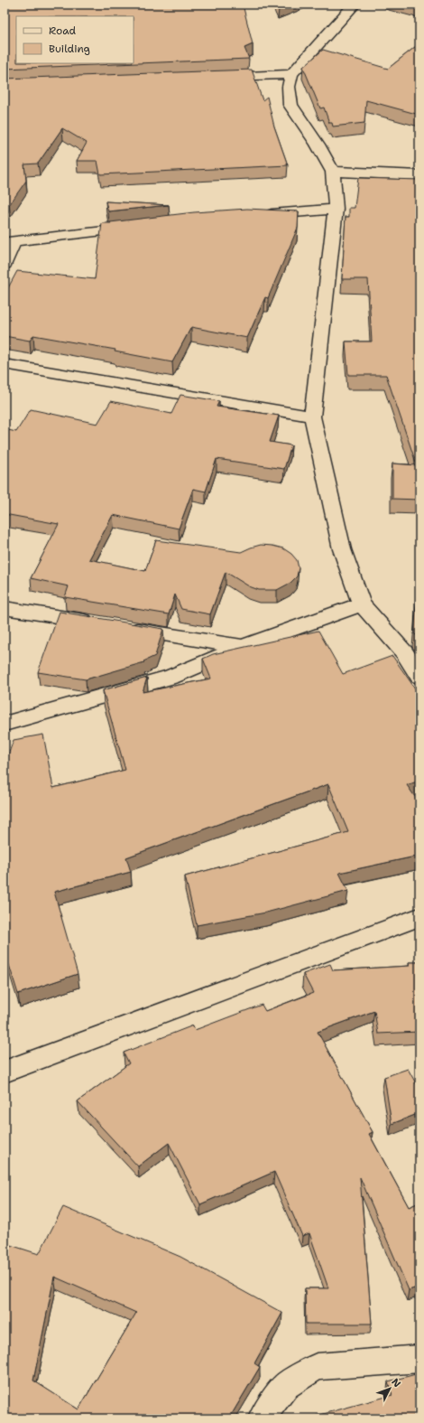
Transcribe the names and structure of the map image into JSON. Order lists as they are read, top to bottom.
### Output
{
  "legend": ["Road", "Building"],
  "north": "top right"
}
